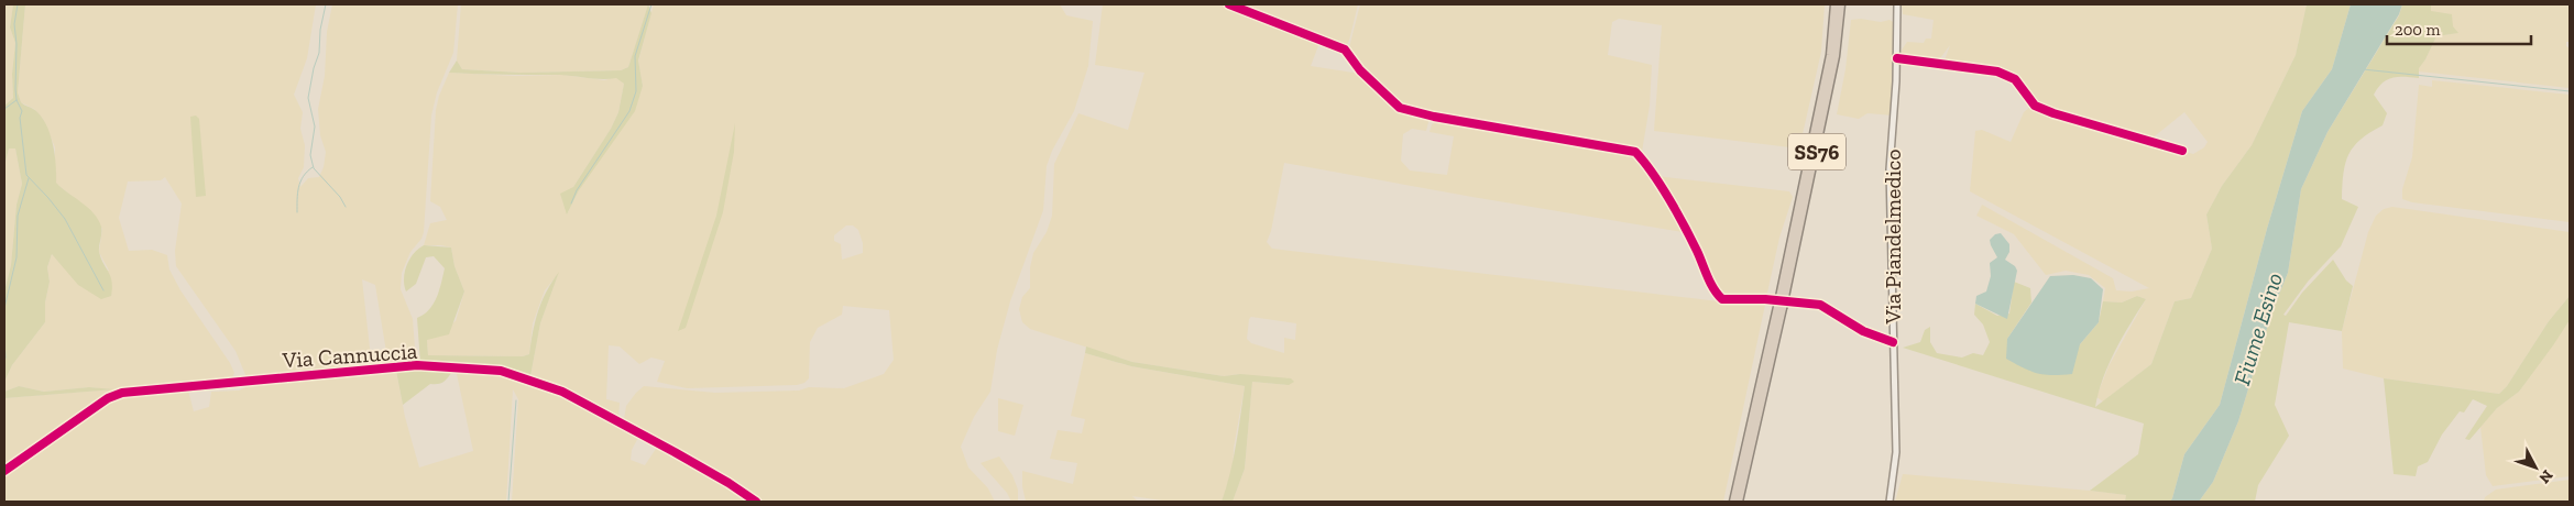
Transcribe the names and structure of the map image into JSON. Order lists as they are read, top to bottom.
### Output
{
  "streets": {
    "highway": ["SS76"],
    "main road": ["Via Piandelmedico"],
    "street": ["Via Cannuccia"]
  },
  "water": ["Fiume Esino"],
  "scale_bar": "200 m",
  "north": "bottom right"
}
